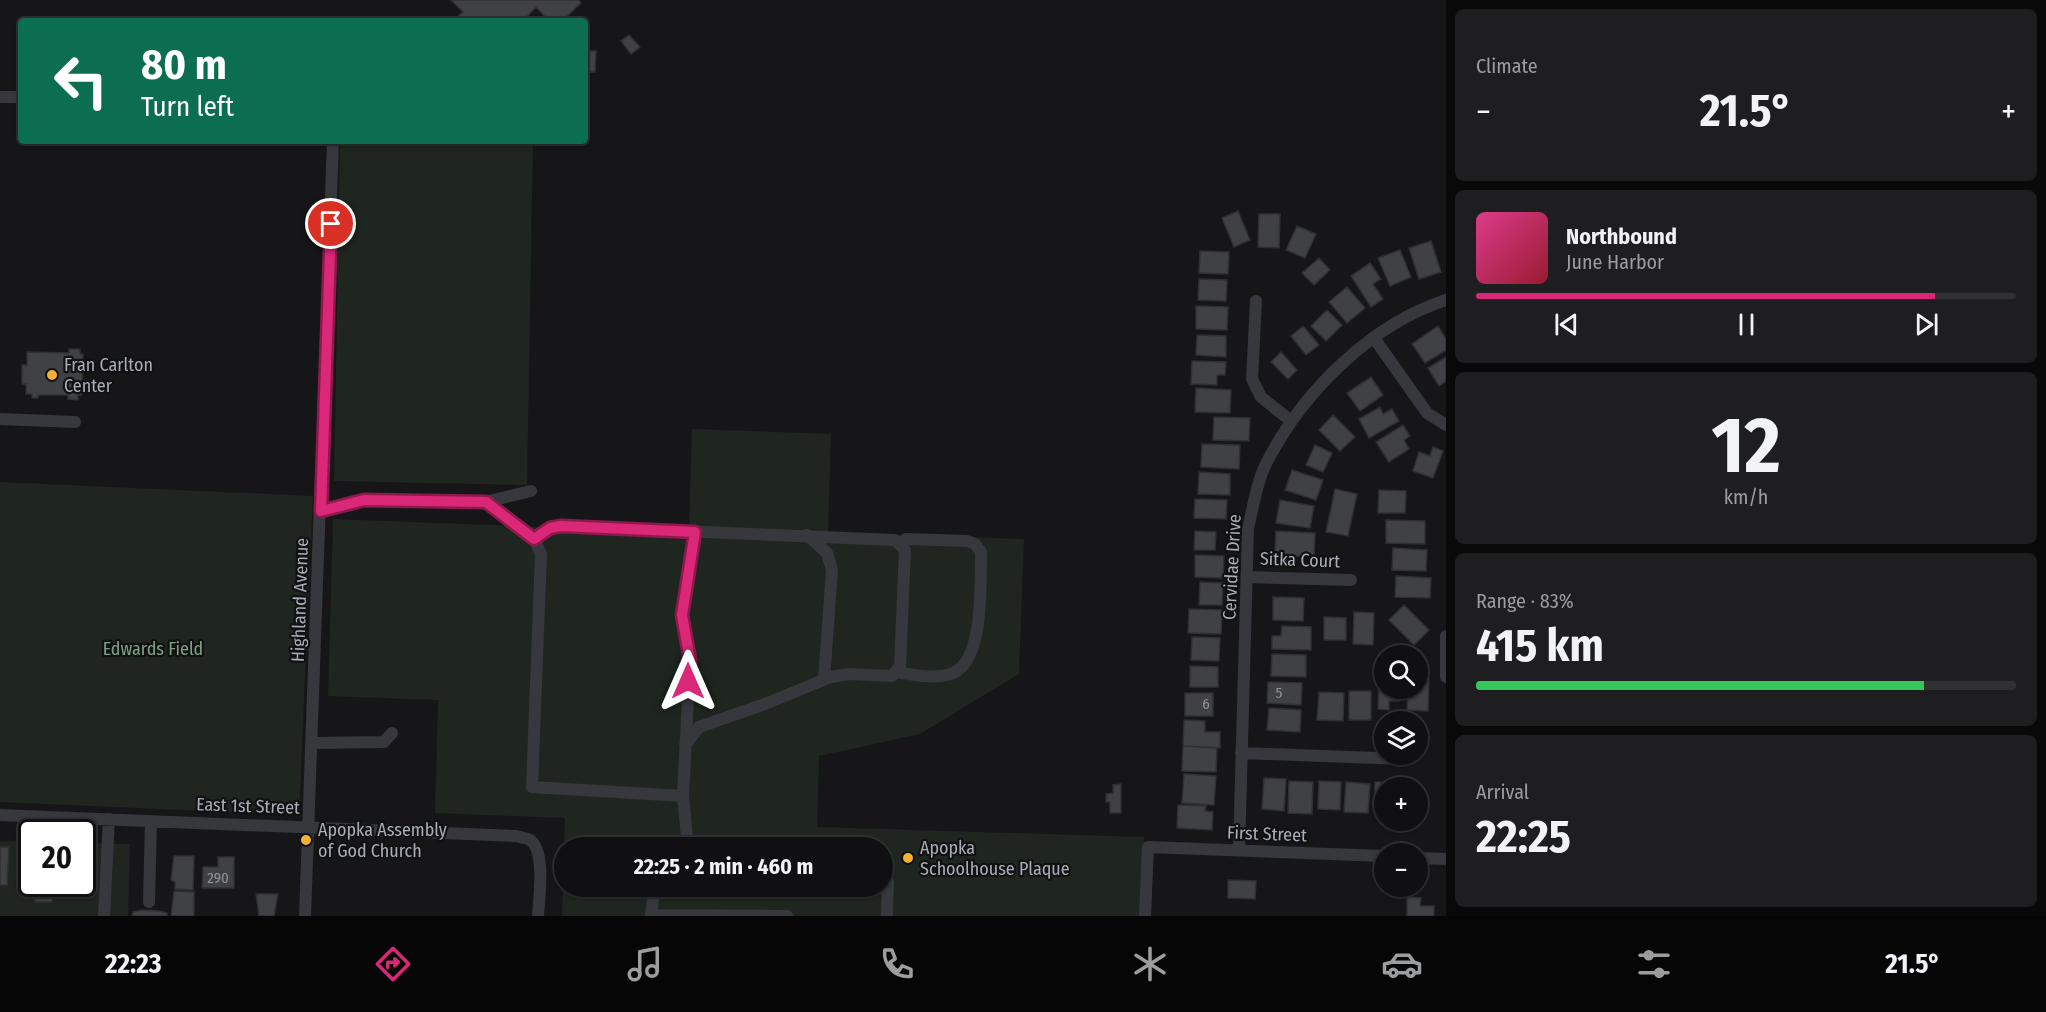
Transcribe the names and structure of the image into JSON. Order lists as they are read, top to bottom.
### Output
{
  "streets": {
    "street": [
      "Sitka Court",
      "Cervidae Drive",
      "Highland Avenue",
      "East 1st Street",
      "First Street"
    ]
  },
  "crossings": [
    ["Sitka Court", "Cervidae Drive"],
    ["Cervidae Drive", "First Street"],
    ["Highland Avenue", "East 1st Street"]
  ],
  "parks": ["Edwards Field"],
  "places": ["Fran Carlton Center", "Apopka Assembly of God Church", "Apopka Schoolhouse Plaque"],
  "house_numbers": ["5", "6", "290"],
  "page": {
    "tile": [
      "Climate",
      ["12", "km/h"],
      ["Range · 83%", "415 km"],
      ["Arrival", "22:25"]
    ],
    "turn": ["80 m", "Turn left"],
    "heat": ["−", "21.5°", "+"],
    "song": ["Northbound", "June Harbor"],
    "map_buttons": ["+", "−"],
    "limit": "20",
    "trip": "22:25 · 2 min · 460 m",
    "tabs": ["22:23", "21.5°"]
  }
}
